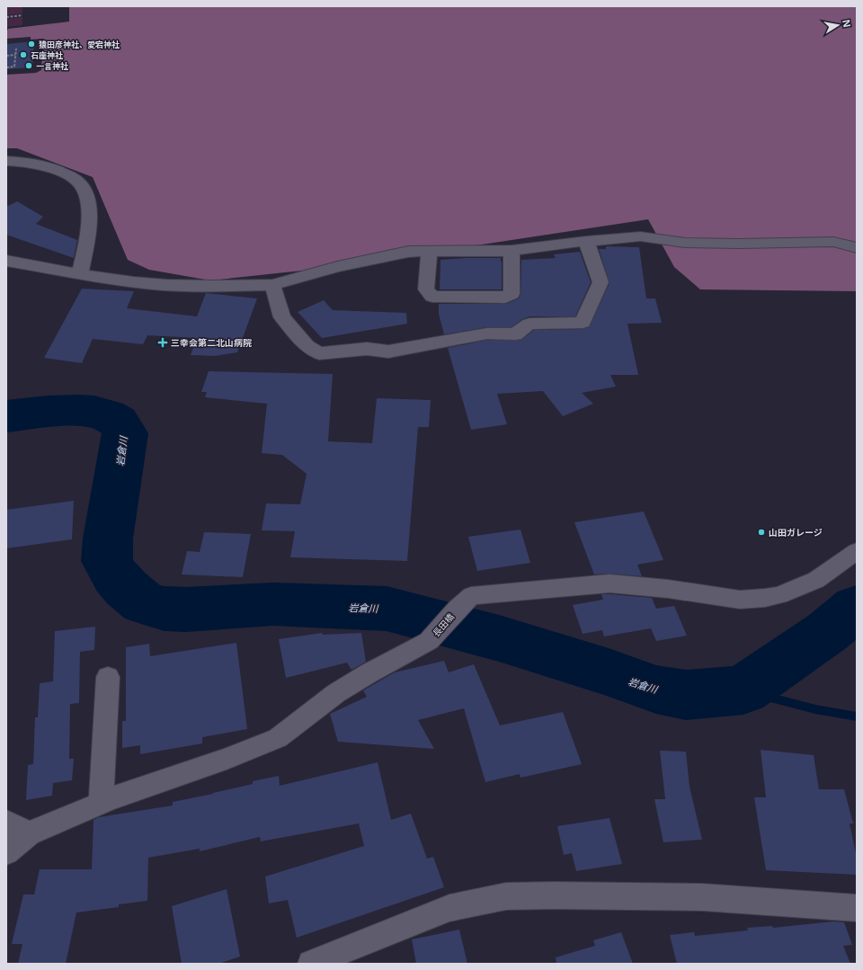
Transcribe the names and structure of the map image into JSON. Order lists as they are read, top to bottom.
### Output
{
  "streets": {
    "street": ["長田橋"]
  },
  "water": ["岩倉川"],
  "places": {
    "other": [
      "猿田彦神社、愛宕神社",
      "石座神社",
      "一言神社",
      "山田ガレージ"
    ],
    "health": ["三幸会第二北山病院"]
  },
  "north": "right"
}
